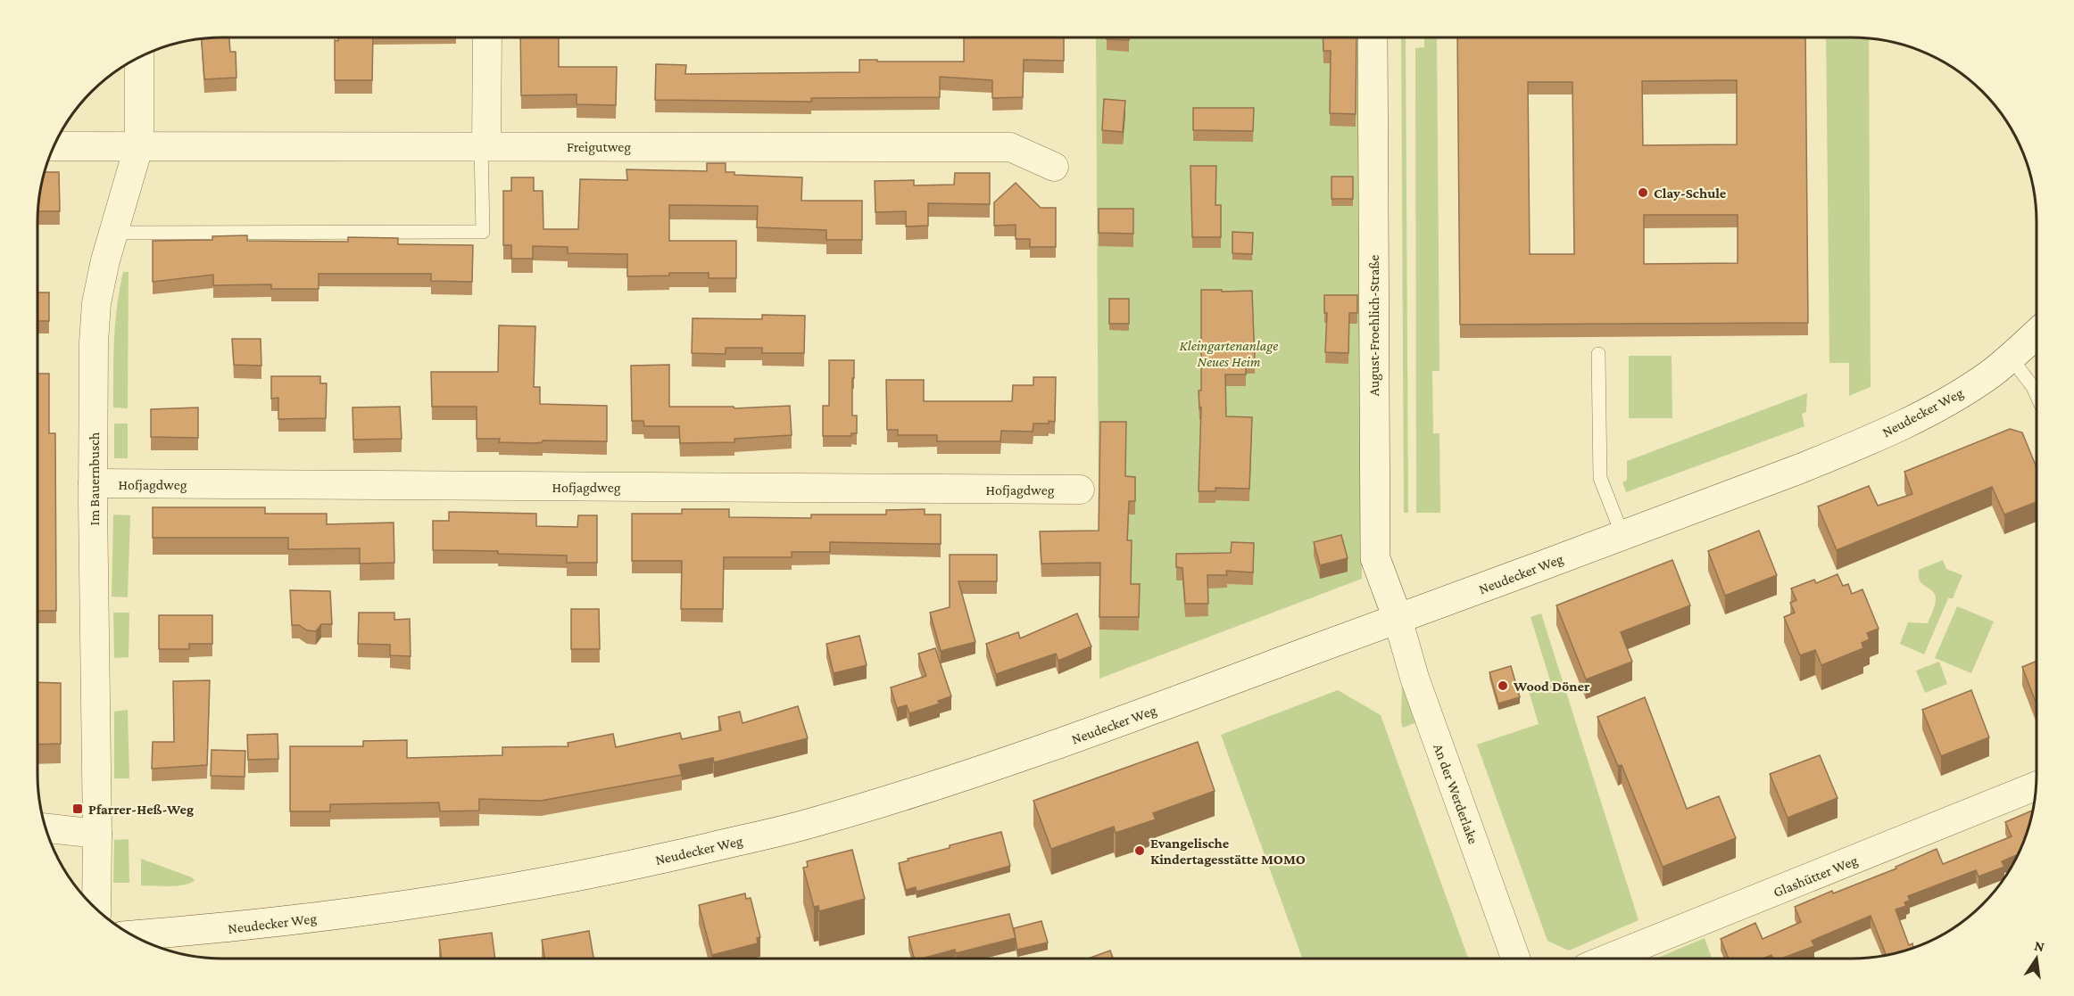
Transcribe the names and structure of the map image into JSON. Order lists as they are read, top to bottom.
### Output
{
  "streets": {
    "street": [
      "Freigutweg",
      "August-Froehlich-Straße",
      "Neudecker Weg",
      "Im Bauernbusch",
      "Hofjagdweg",
      "An der Werderlake",
      "Glashütter Weg"
    ]
  },
  "crossings": [
    ["Freigutweg", "Im Bauernbusch"],
    ["August-Froehlich-Straße", "Neudecker Weg"],
    ["August-Froehlich-Straße", "An der Werderlake"],
    ["Neudecker Weg", "An der Werderlake"],
    ["Im Bauernbusch", "Hofjagdweg"]
  ],
  "parks": ["Kleingartenanlage Neues Heim"],
  "places": {
    "other": ["Clay-Schule", "Wood Döner", "Evangelische Kindertagesstätte MOMO"],
    "transit": ["Pfarrer-Heß-Weg"]
  },
  "north": "top"
}
